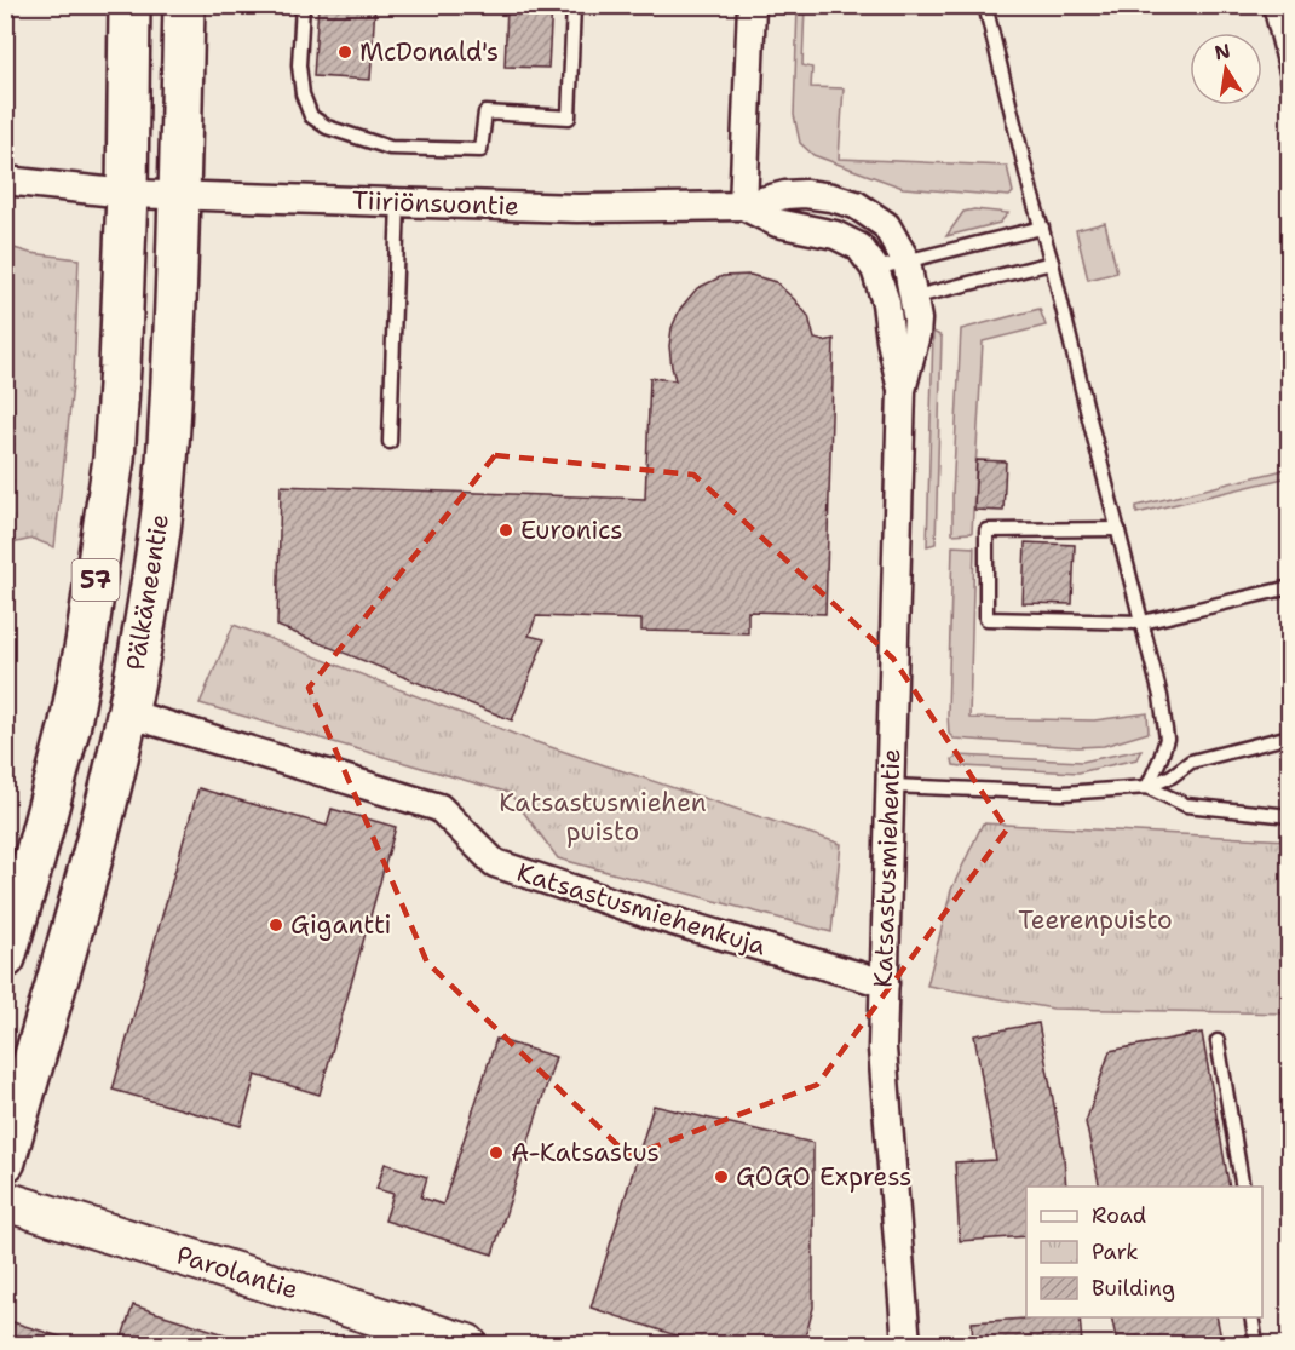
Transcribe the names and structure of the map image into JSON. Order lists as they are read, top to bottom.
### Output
{
  "streets": {
    "main road": ["57", "Pälkäneentie", "Parolantie"],
    "street": ["Tiiriönsuontie", "Katsastusmiehentie", "Katsastusmiehenkuja"]
  },
  "crossings": [
    ["Tiiriönsuontie", "Pälkäneentie"],
    ["Tiiriönsuontie", "Katsastusmiehentie"],
    ["Pälkäneentie", "Katsastusmiehenkuja"],
    ["Katsastusmiehentie", "Katsastusmiehenkuja"]
  ],
  "parks": ["Katsastusmiehen puisto", "Teerenpuisto"],
  "places": [
    "McDonald's",
    "Euronics",
    "Gigantti",
    "A-Katsastus",
    "GOGO Express"
  ],
  "legend": ["Road", "Park", "Building"],
  "north": "top"
}
